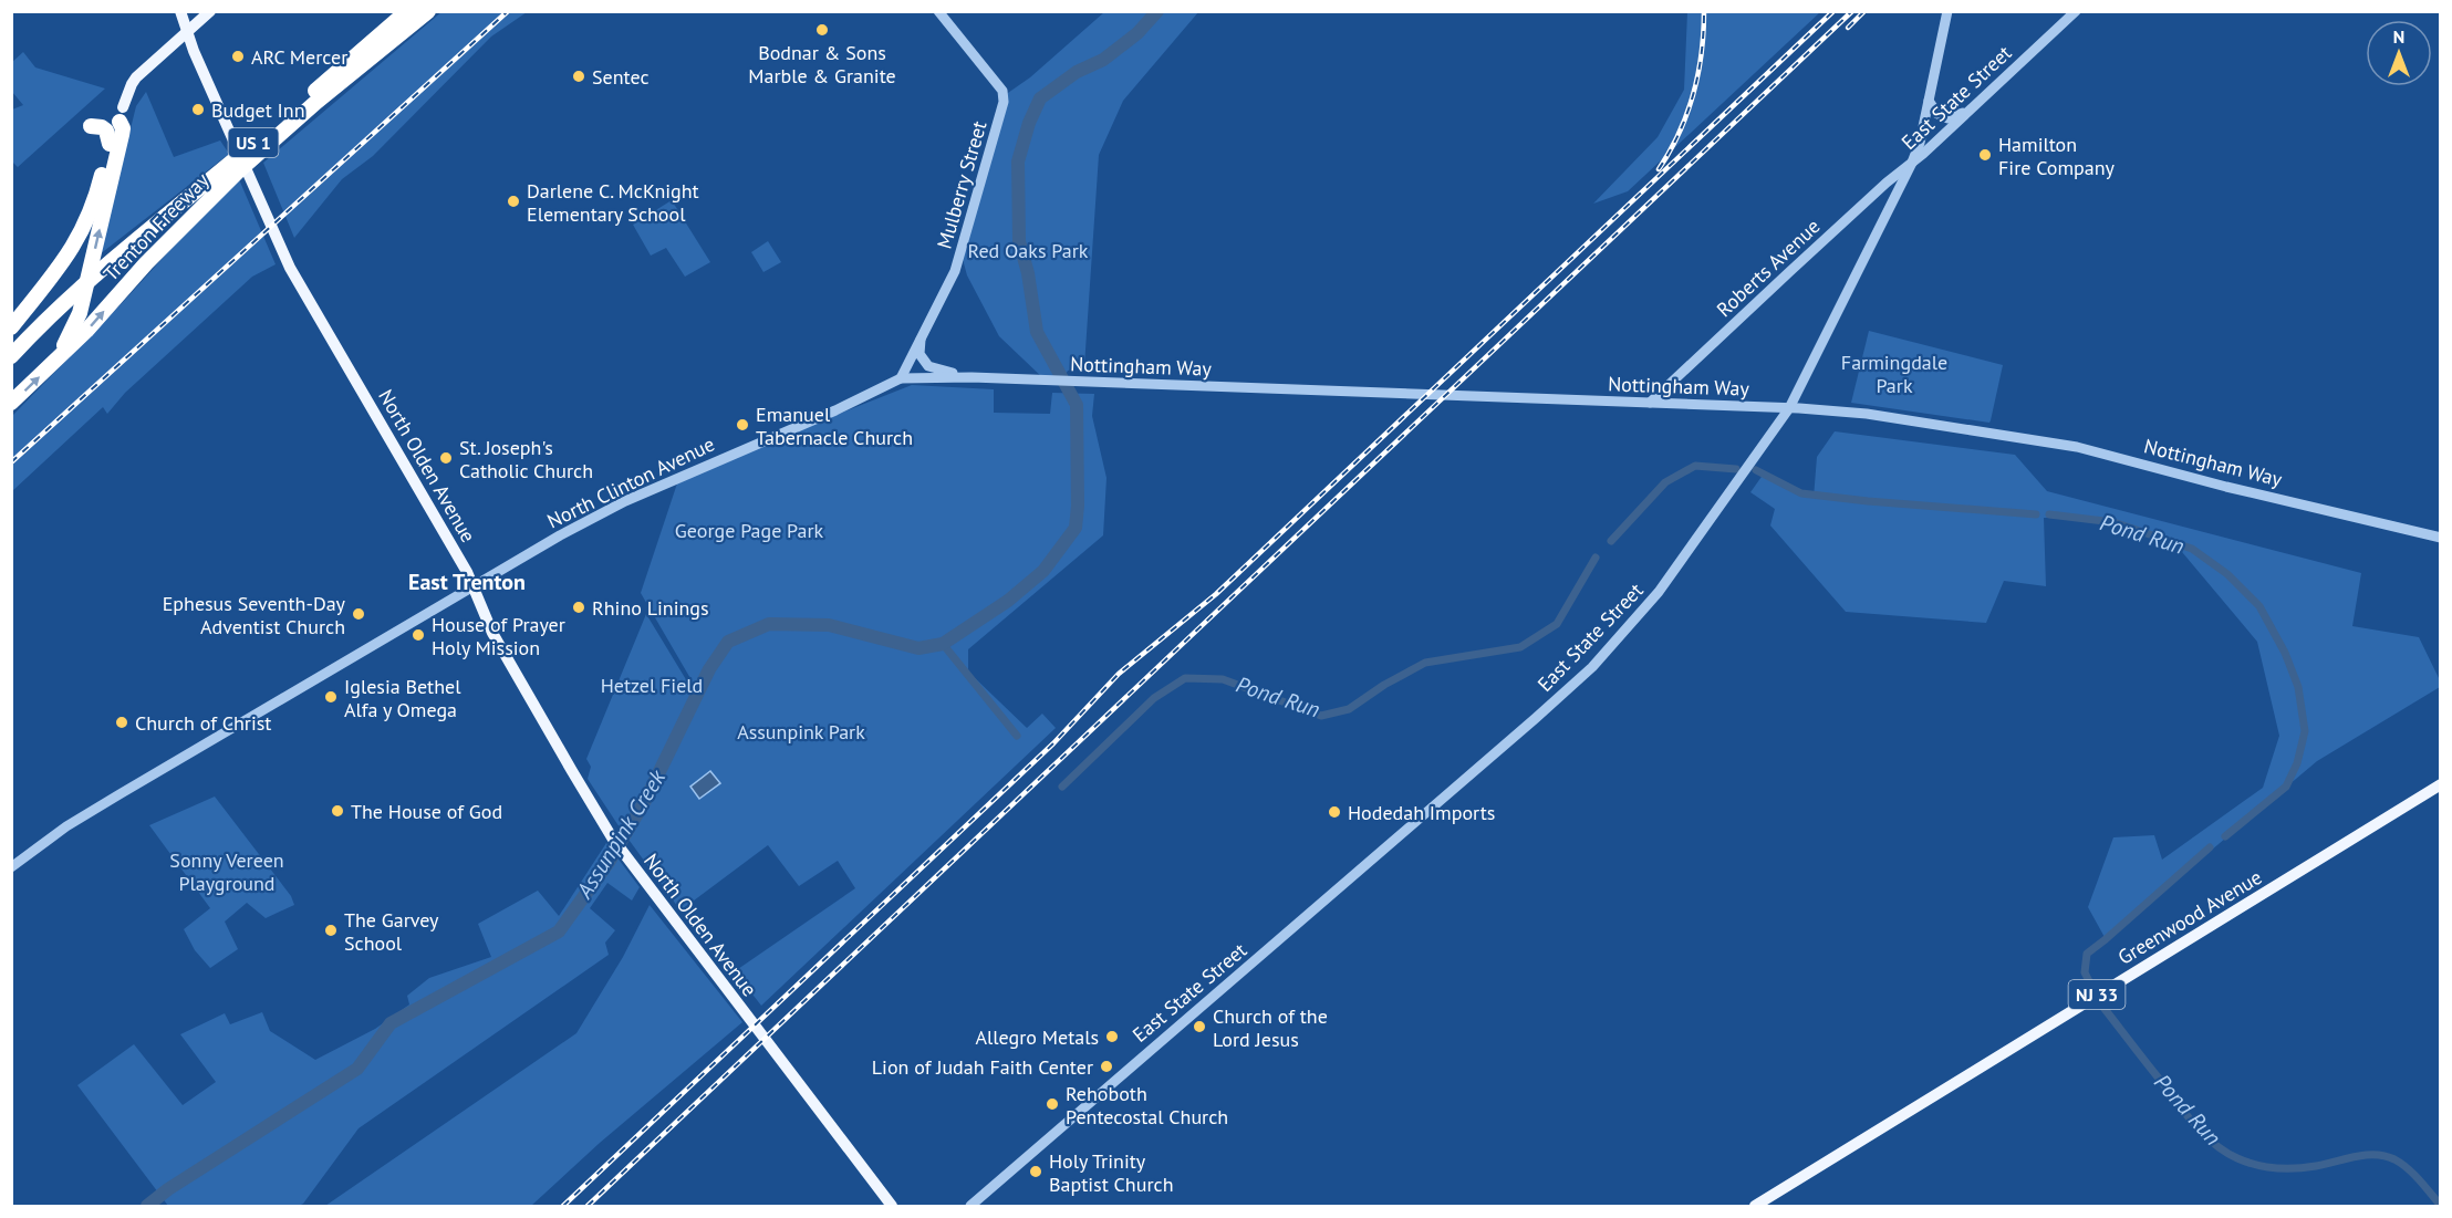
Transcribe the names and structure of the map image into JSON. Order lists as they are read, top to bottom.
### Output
{
  "streets": {
    "highway": ["US 1", "Trenton Freeway"],
    "main road": ["North Olden Avenue", "Greenwood Avenue", "NJ 33"],
    "street": [
      "East State Street",
      "Mulberry Street",
      "Roberts Avenue",
      "Nottingham Way",
      "North Clinton Avenue"
    ]
  },
  "crossings": [
    ["East State Street", "Roberts Avenue"],
    ["East State Street", "Nottingham Way"],
    ["Mulberry Street", "Nottingham Way"],
    ["Mulberry Street", "North Clinton Avenue"],
    ["Roberts Avenue", "Nottingham Way"],
    ["Nottingham Way", "North Clinton Avenue"],
    ["North Olden Avenue", "North Clinton Avenue"]
  ],
  "districts": ["East Trenton"],
  "water": ["Pond Run", "Assunpink Creek"],
  "parks": [
    "Red Oaks Park",
    "Farmingdale Park",
    "George Page Park",
    "Hetzel Field",
    "Assunpink Park",
    "Sonny Vereen Playground"
  ],
  "places": [
    "Bodnar & Sons Marble & Granite",
    "ARC Mercer",
    "Sentec",
    "Budget Inn",
    "Hamilton Fire Company",
    "Darlene C. McKnight Elementary School",
    "Emanuel Tabernacle Church",
    "St. Joseph's Catholic Church",
    "Rhino Linings",
    "Ephesus Seventh-Day Adventist Church",
    "House of Prayer Holy Mission",
    "Iglesia Bethel Alfa y Omega",
    "Church of Christ",
    "The House of God",
    "Hodedah Imports",
    "The Garvey School",
    "Church of the Lord Jesus",
    "Allegro Metals",
    "Lion of Judah Faith Center",
    "Rehoboth Pentecostal Church",
    "Holy Trinity Baptist Church"
  ],
  "north": "top"
}
